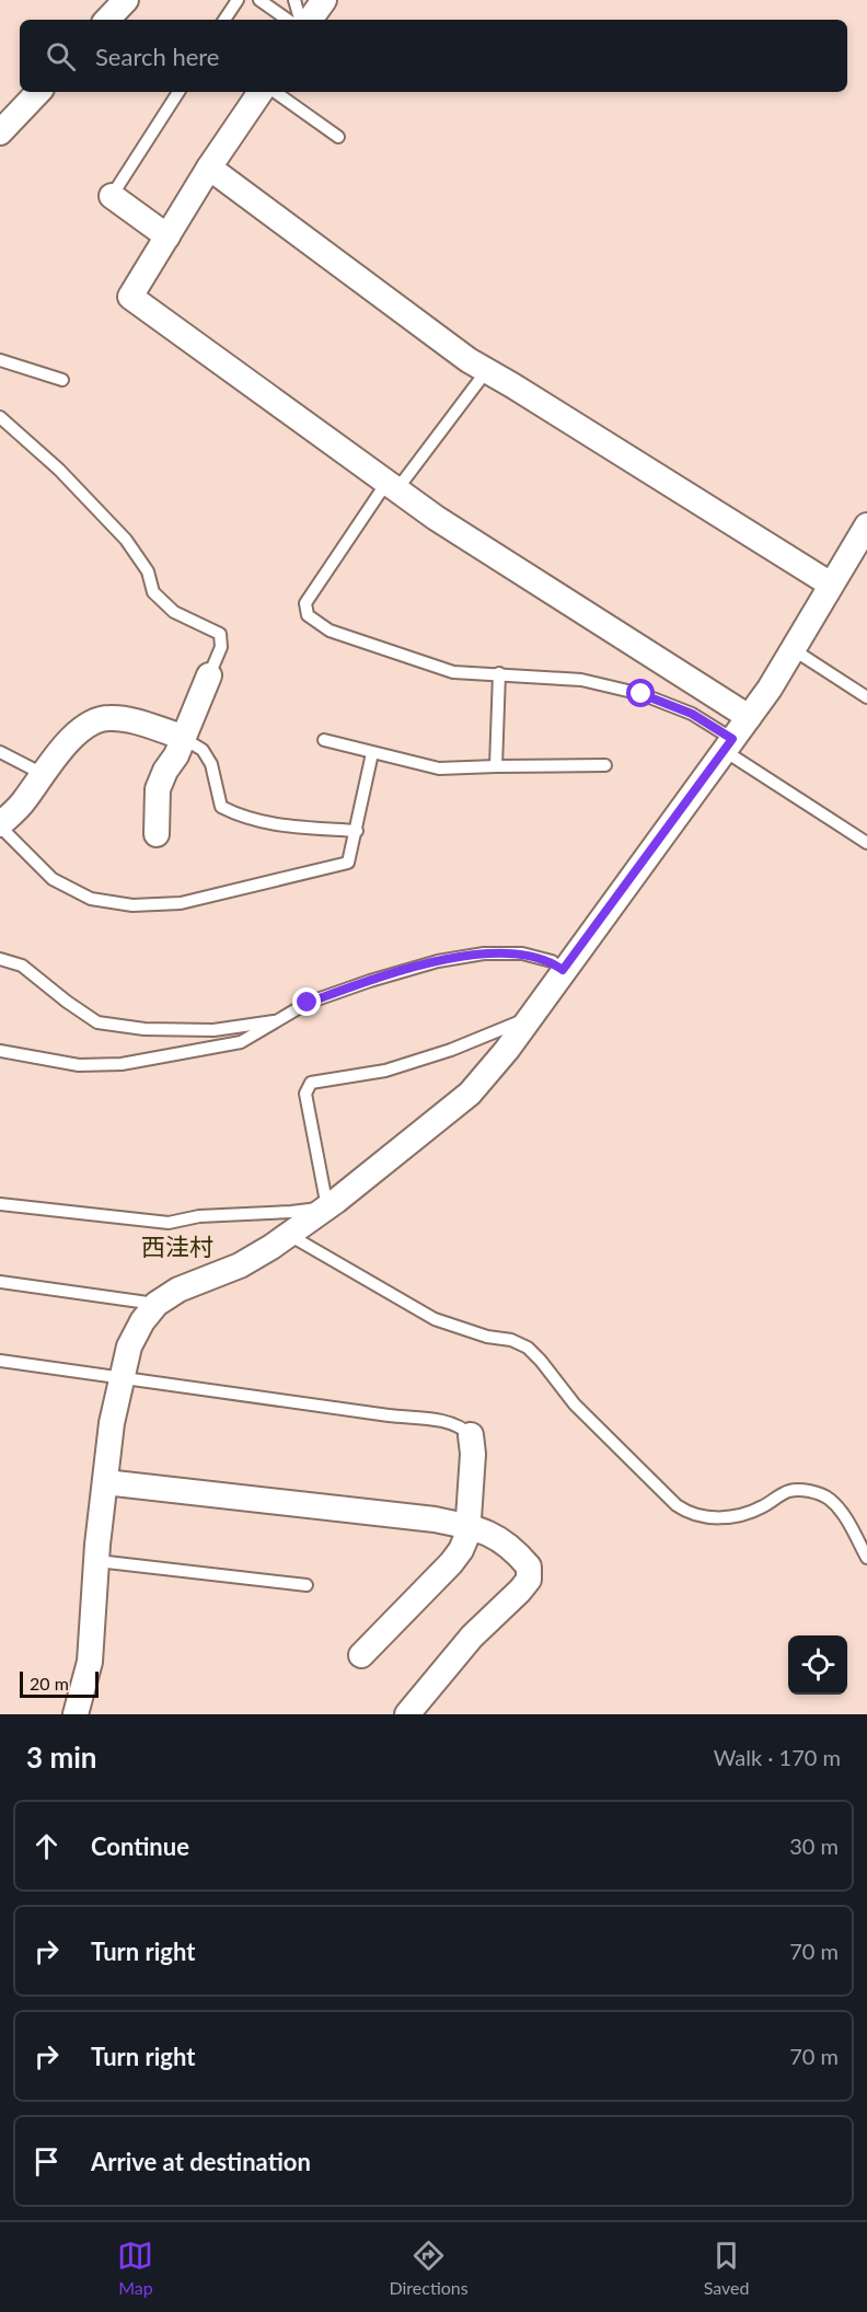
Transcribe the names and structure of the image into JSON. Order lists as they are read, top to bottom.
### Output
{
  "districts": ["西洼村"],
  "scale_bar": "20 m",
  "page": {
    "search": "Search here",
    "scale": "20 m",
    "heading": ["3 min", "Walk · 170 m"],
    "list": [
      ["Continue", "30 m"],
      ["Turn right", "70 m"],
      ["Turn right", "70 m"],
      "Arrive at destination"
    ],
    "nav": ["Map", "Directions", "Saved"]
  }
}
